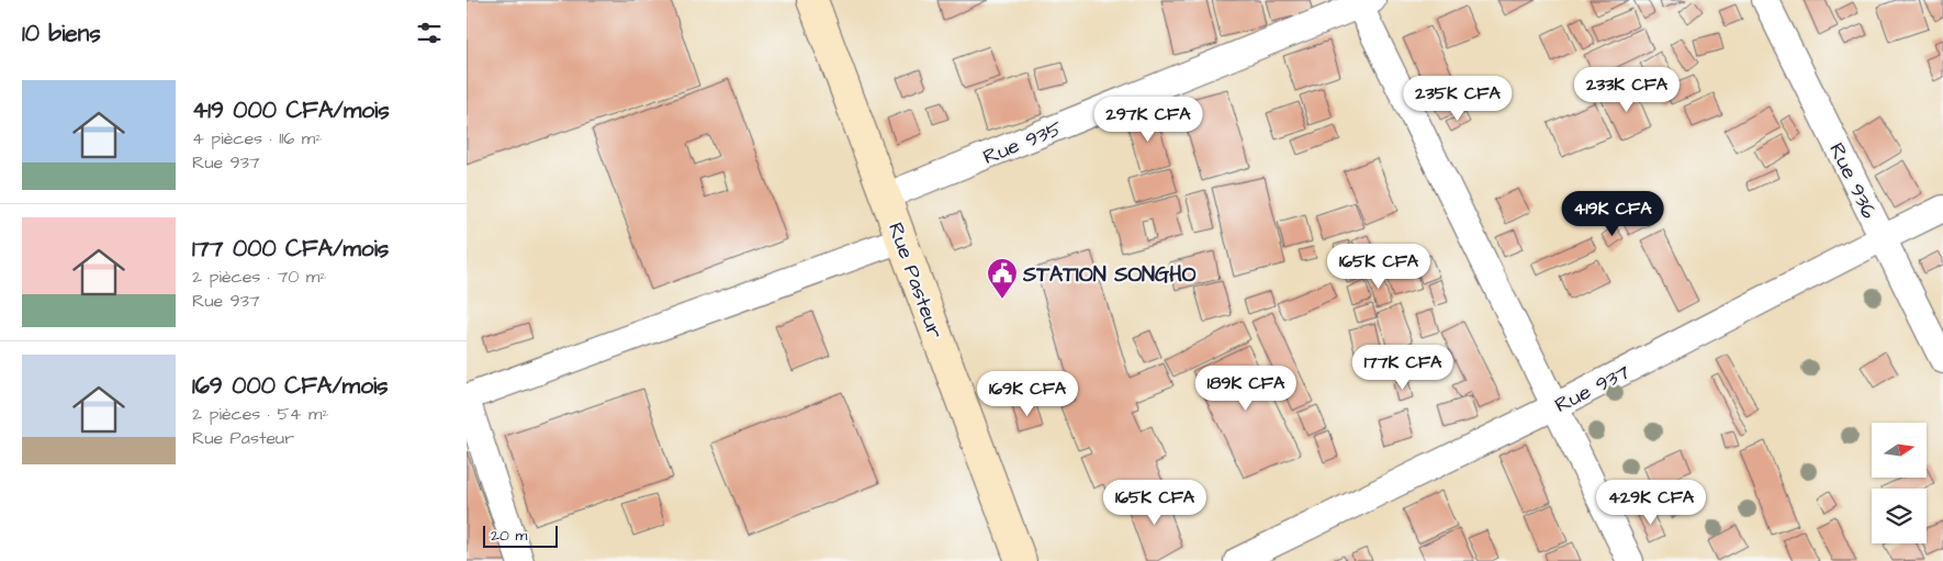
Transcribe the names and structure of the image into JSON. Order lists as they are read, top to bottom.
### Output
{
  "streets": {
    "main road": ["Rue Pasteur"],
    "street": ["Rue 935", "Rue 936", "Rue 937"]
  },
  "crossings": [
    ["Rue 935", "Rue Pasteur"],
    ["Rue 936", "Rue 937"]
  ],
  "places": {
    "public building": ["STATION SONGHO"]
  },
  "scale_bar": "20 m",
  "north": "right",
  "page": {
    "heading": "10 biens",
    "list": [
      {
        "name": "419 000 CFA/mois",
        "note": "4 pièces · 116 m² · Rue 937"
      },
      {
        "name": "177 000 CFA/mois",
        "note": "2 pièces · 70 m² · Rue 937"
      },
      {
        "name": "169 000 CFA/mois",
        "note": "2 pièces · 54 m² · Rue Pasteur"
      }
    ],
    "price": [
      "233K CFA",
      "235K CFA",
      "297K CFA",
      "419K CFA",
      "165K CFA",
      "177K CFA",
      "189K CFA",
      "169K CFA",
      "165K CFA",
      "429K CFA"
    ],
    "scale": "20 m"
  }
}
